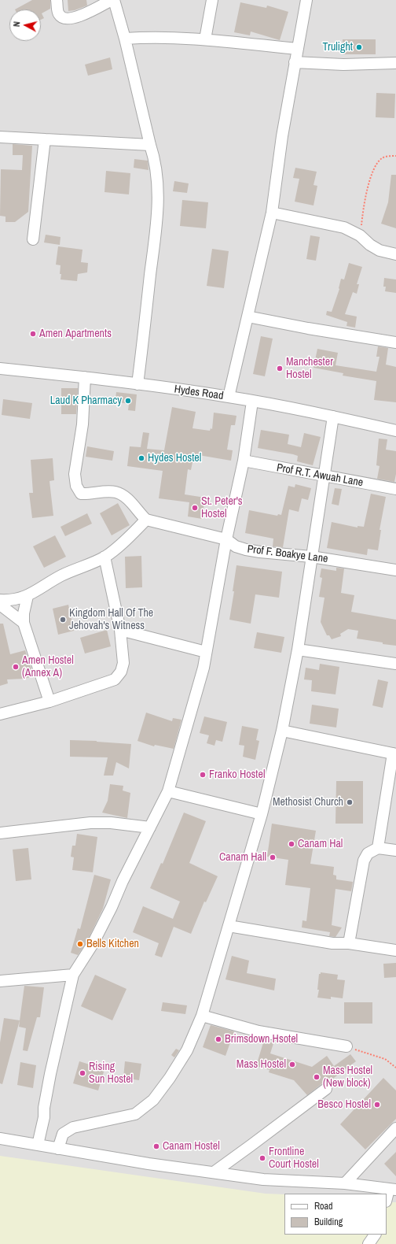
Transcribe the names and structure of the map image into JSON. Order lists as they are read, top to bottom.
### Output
{
  "streets": {
    "street": ["Hydes Road", "Prof R.T. Awuah Lane", "Prof F. Boakye Lane"]
  },
  "places": [
    "Trulight",
    "Amen Apartments",
    "Manchester Hostel",
    "Laud K Pharmacy",
    "Hydes Hostel",
    "St. Peter's Hostel",
    "Kingdom Hall Of The Jehovah's Witness",
    "Amen Hostel (Annex A)",
    "Franko Hostel",
    "Methosist Church",
    "Canam Hal",
    "Canam Hall",
    "Bells Kitchen",
    "Brimsdown Hsotel",
    "Mass Hostel",
    "Rising Sun Hostel",
    "Mass Hostel (New block)",
    "Besco Hostel",
    "Canam Hostel",
    "Frontline Court Hostel"
  ],
  "legend": ["Road", "Building"],
  "north": "left"
}
